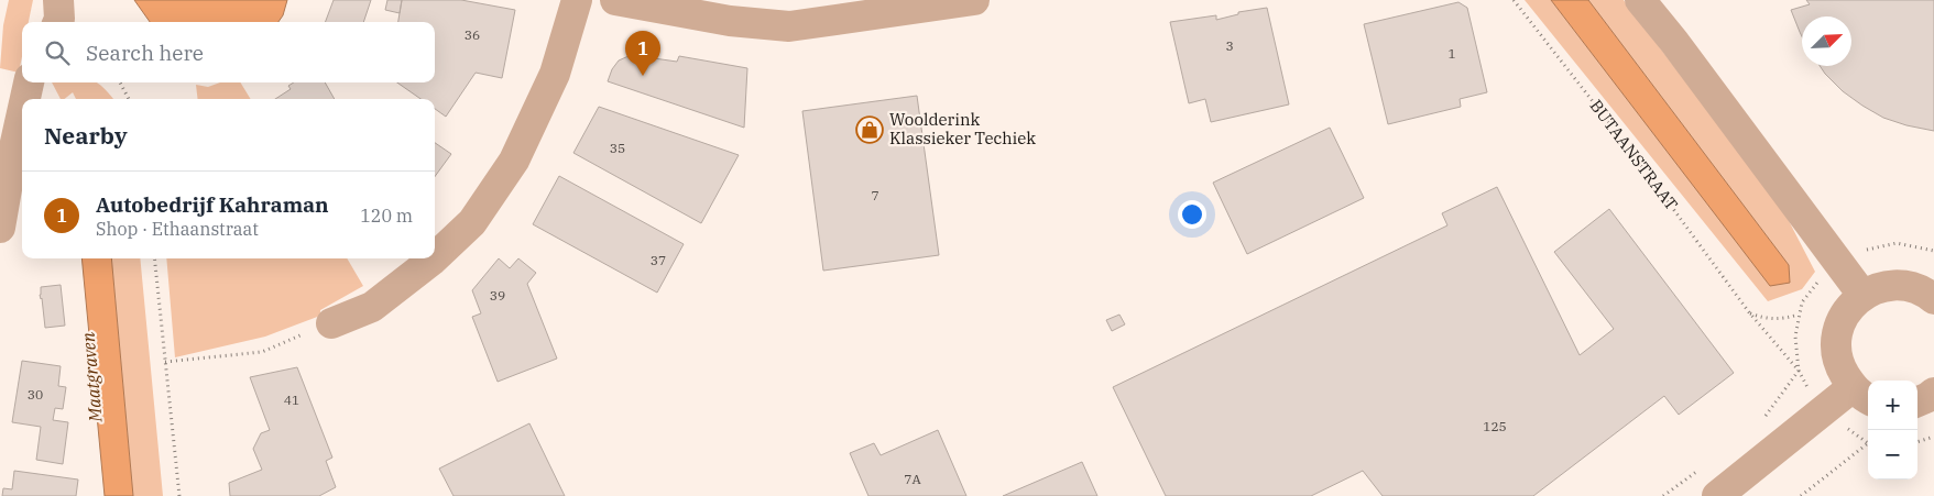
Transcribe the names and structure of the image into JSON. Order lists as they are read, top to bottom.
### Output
{
  "streets": {
    "path": ["BUTAANSTRAAT"]
  },
  "water": ["Maatgraven"],
  "places": {
    "shop": ["Woolderink Klassieker Techiek"]
  },
  "house_numbers": [
    "36",
    "3",
    "1",
    "35",
    "7",
    "37",
    "39",
    "30",
    "41",
    "125",
    "7A"
  ],
  "north": "top right",
  "page": {
    "search": "Search here",
    "pins": "1",
    "heading": "Nearby",
    "list": [
      {
        "mark": "1",
        "name": "Autobedrijf Kahraman",
        "note": "Shop · Ethaanstraat",
        "value": "120 m"
      }
    ],
    "map_buttons": ["+", "−"]
  }
}
